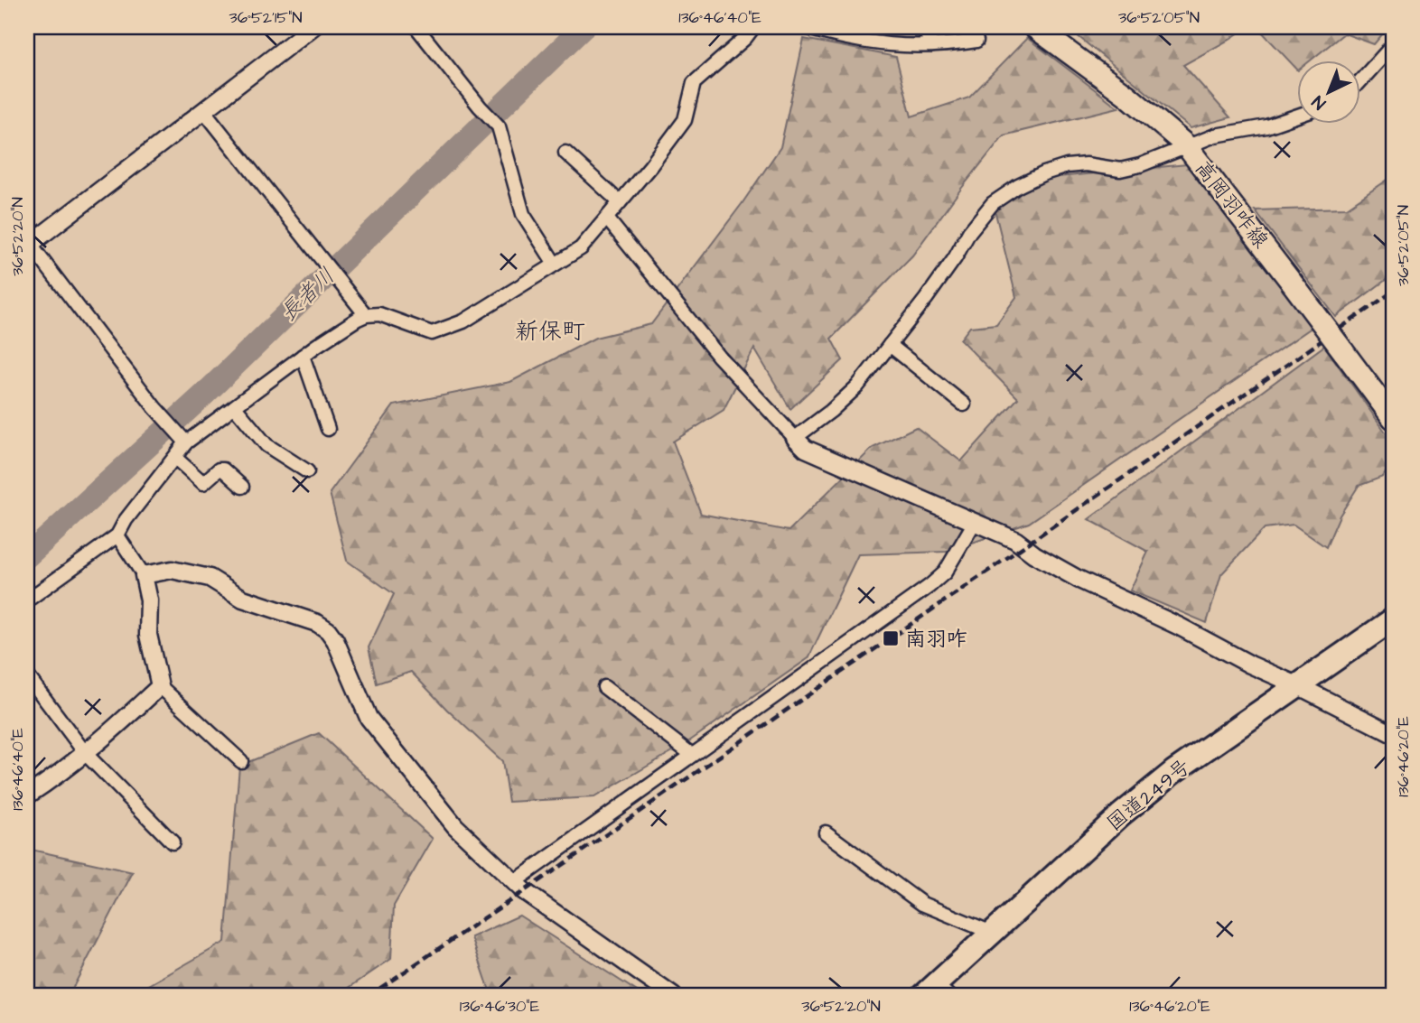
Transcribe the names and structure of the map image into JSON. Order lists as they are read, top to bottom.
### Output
{
  "streets": {
    "highway": ["国道249号"],
    "main road": ["高岡羽咋線"]
  },
  "districts": ["新保町"],
  "water": ["長者川"],
  "places": {
    "transit": ["南羽咋"]
  },
  "north": "bottom left",
  "coordinates": [
    "36°52'15\"N",
    "136°46'40\"E",
    "36°52'05\"N",
    "36°52'20\"N",
    "136°46'20\"E",
    "136°46'30\"E"
  ]
}
